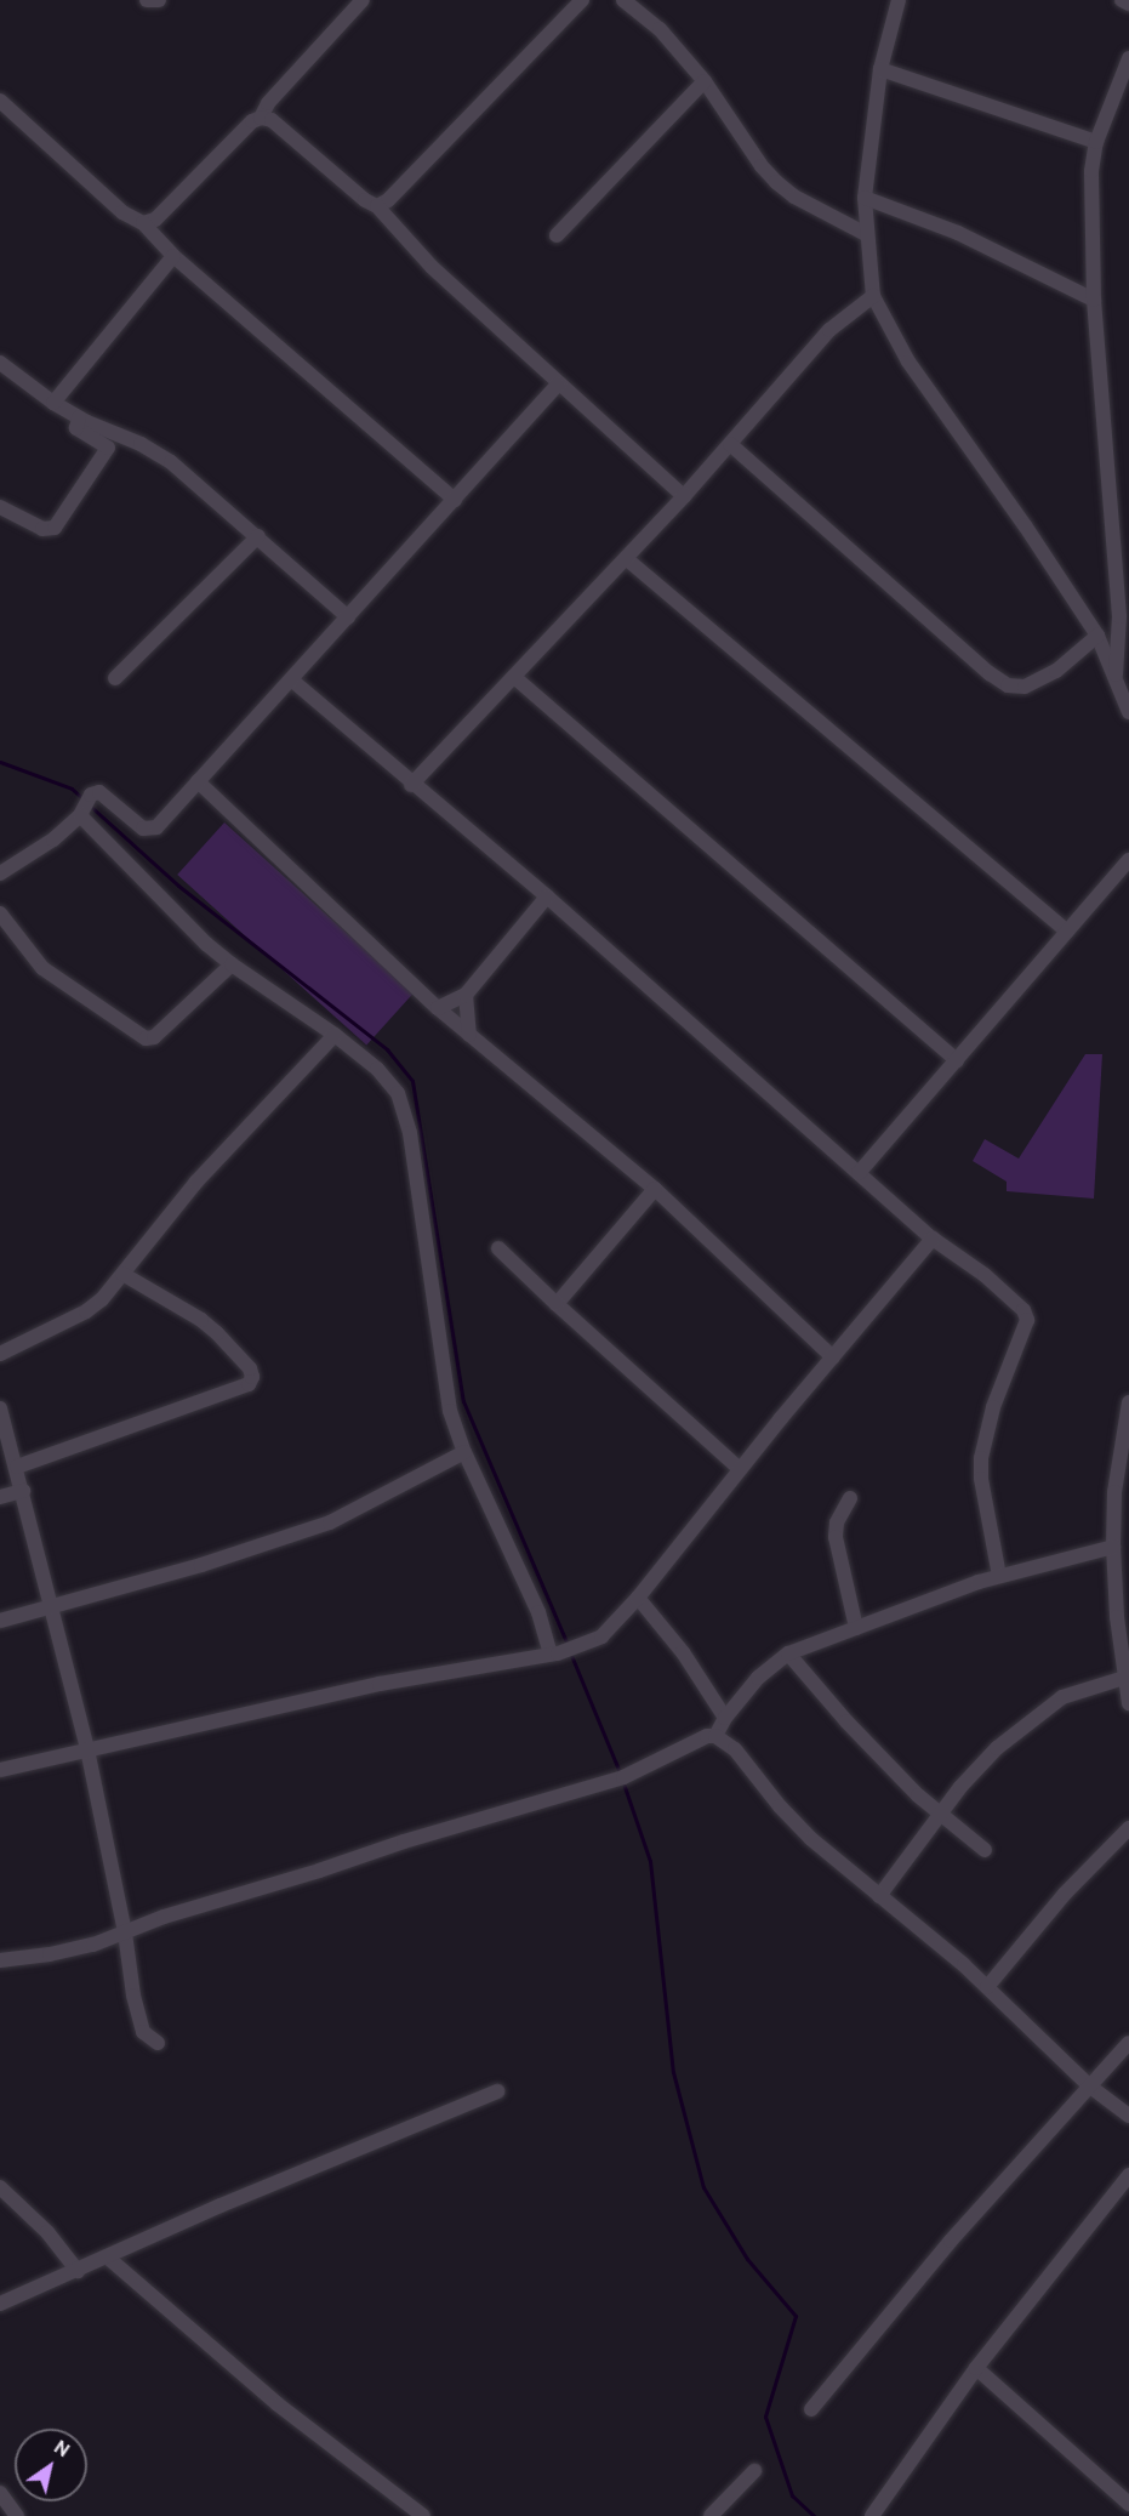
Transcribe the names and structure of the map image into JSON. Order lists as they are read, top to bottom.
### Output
{
  "north": "top right"
}
